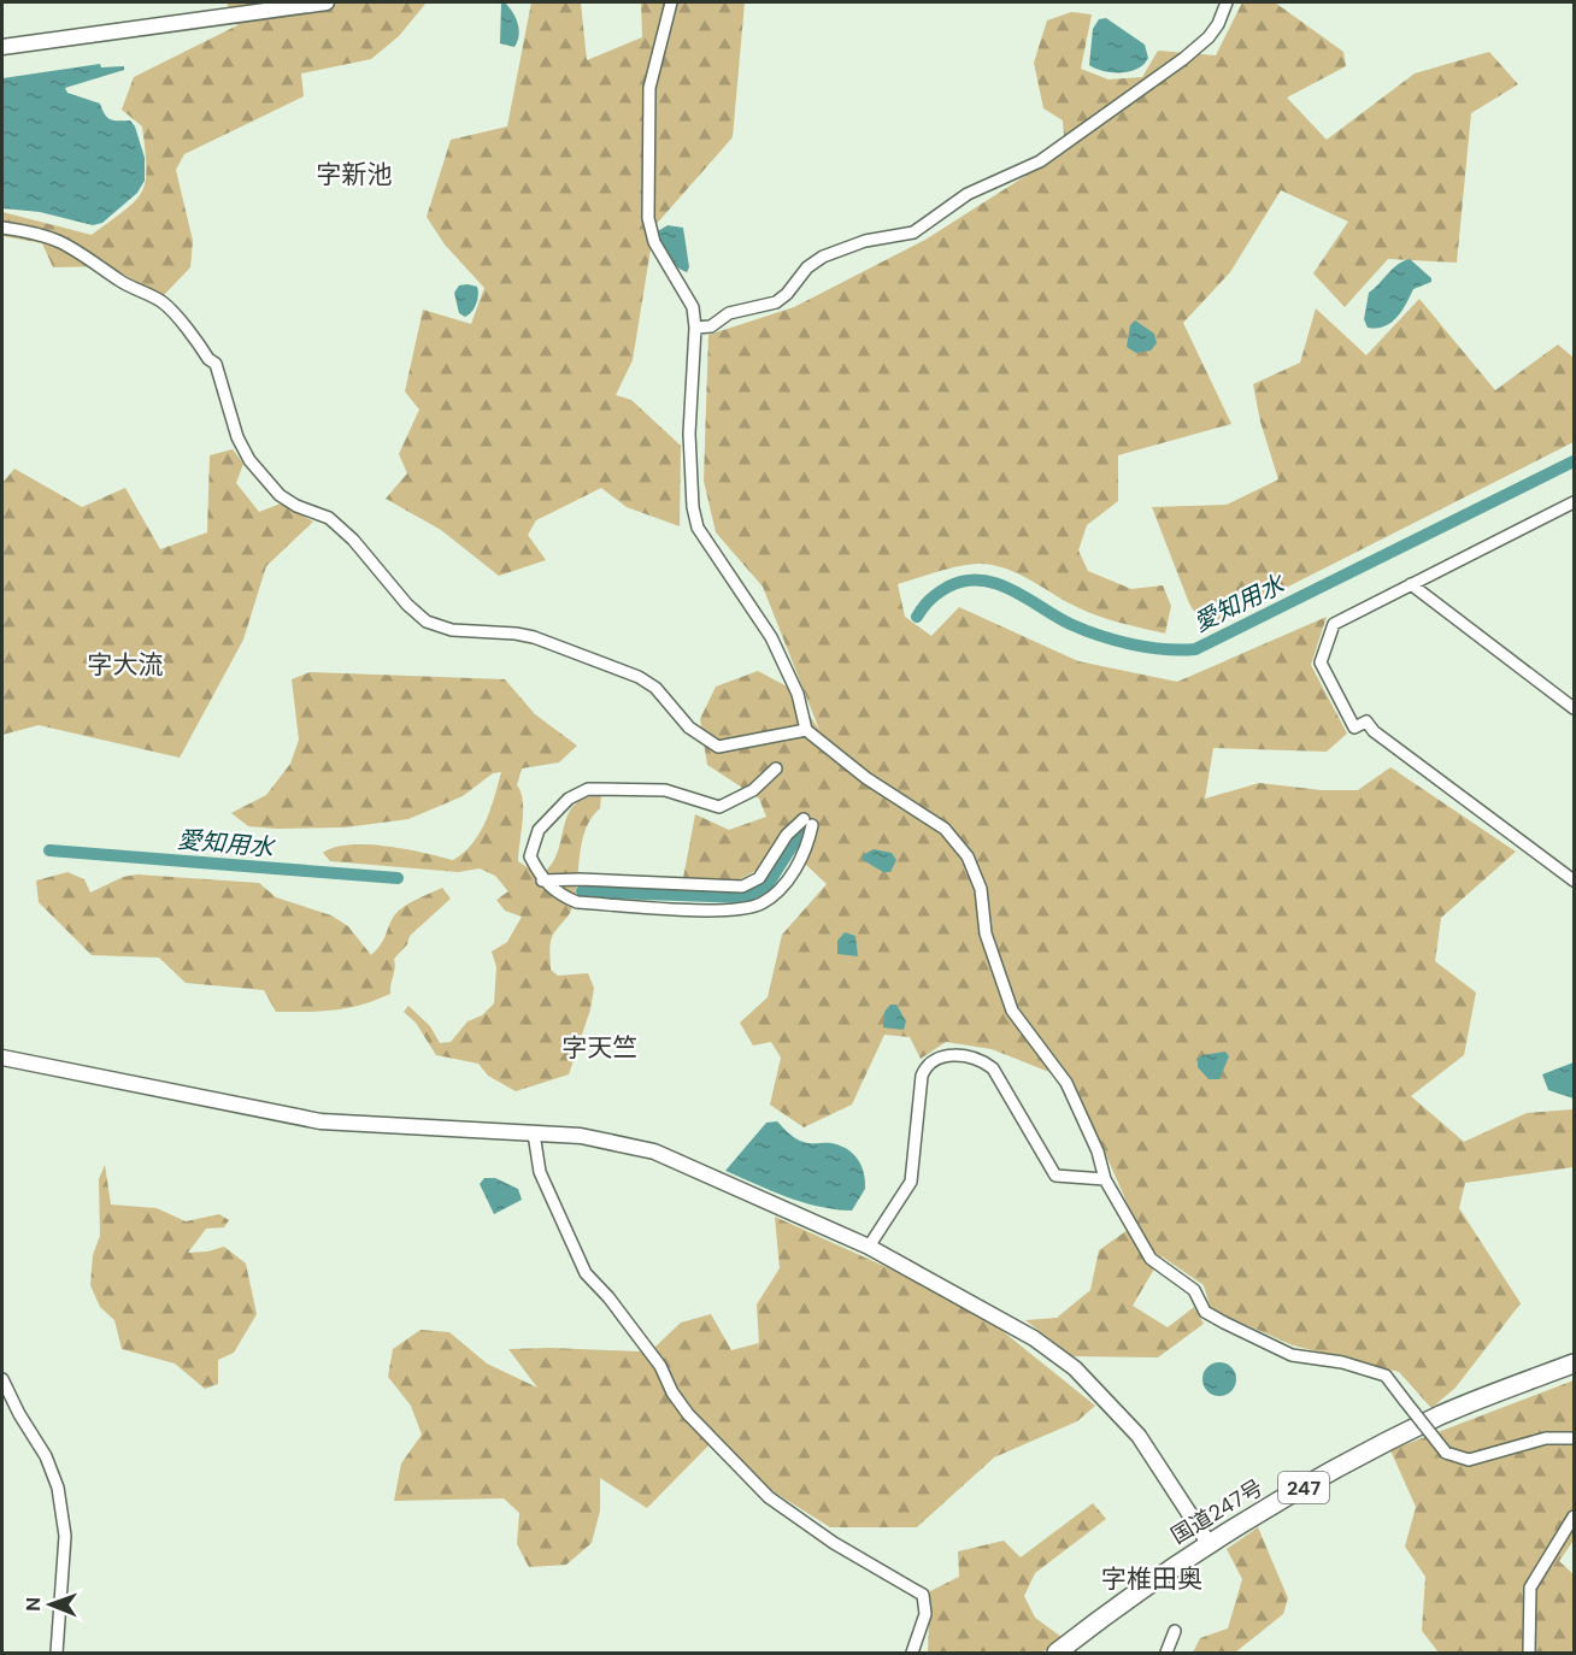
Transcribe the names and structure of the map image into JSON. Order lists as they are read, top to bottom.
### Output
{
  "streets": {
    "highway": ["247", "国道247号"]
  },
  "districts": [
    "字新池",
    "字大流",
    "字天竺",
    "字椎田奥"
  ],
  "water": ["愛知用水"],
  "north": "left"
}
